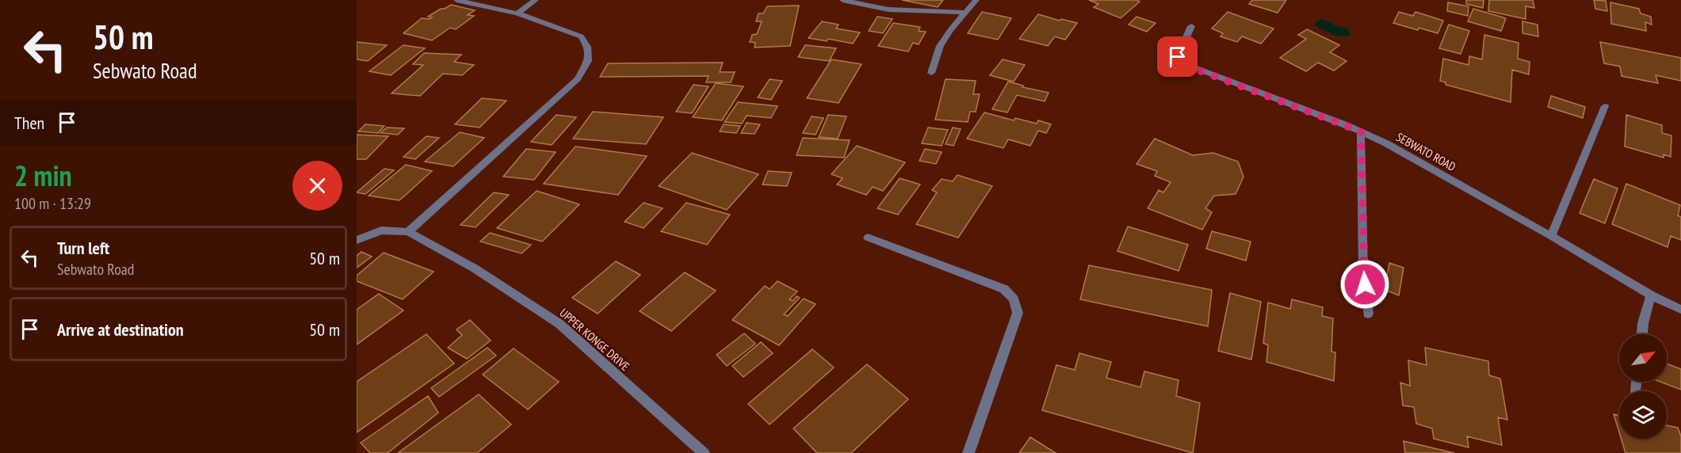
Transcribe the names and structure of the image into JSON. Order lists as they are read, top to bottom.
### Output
{
  "streets": {
    "street": ["SEBWATO ROAD", "UPPER KONGE DRIVE"]
  },
  "north": "top right",
  "page": {
    "turn": ["50 m", "Sebwato Road"],
    "then": "Then",
    "heading": ["2 min", "100 m · 13:29"],
    "list": [
      {
        "name": "Turn left",
        "note": "Sebwato Road",
        "value": "50 m"
      },
      {
        "name": "Arrive at destination",
        "value": "50 m"
      }
    ]
  }
}
